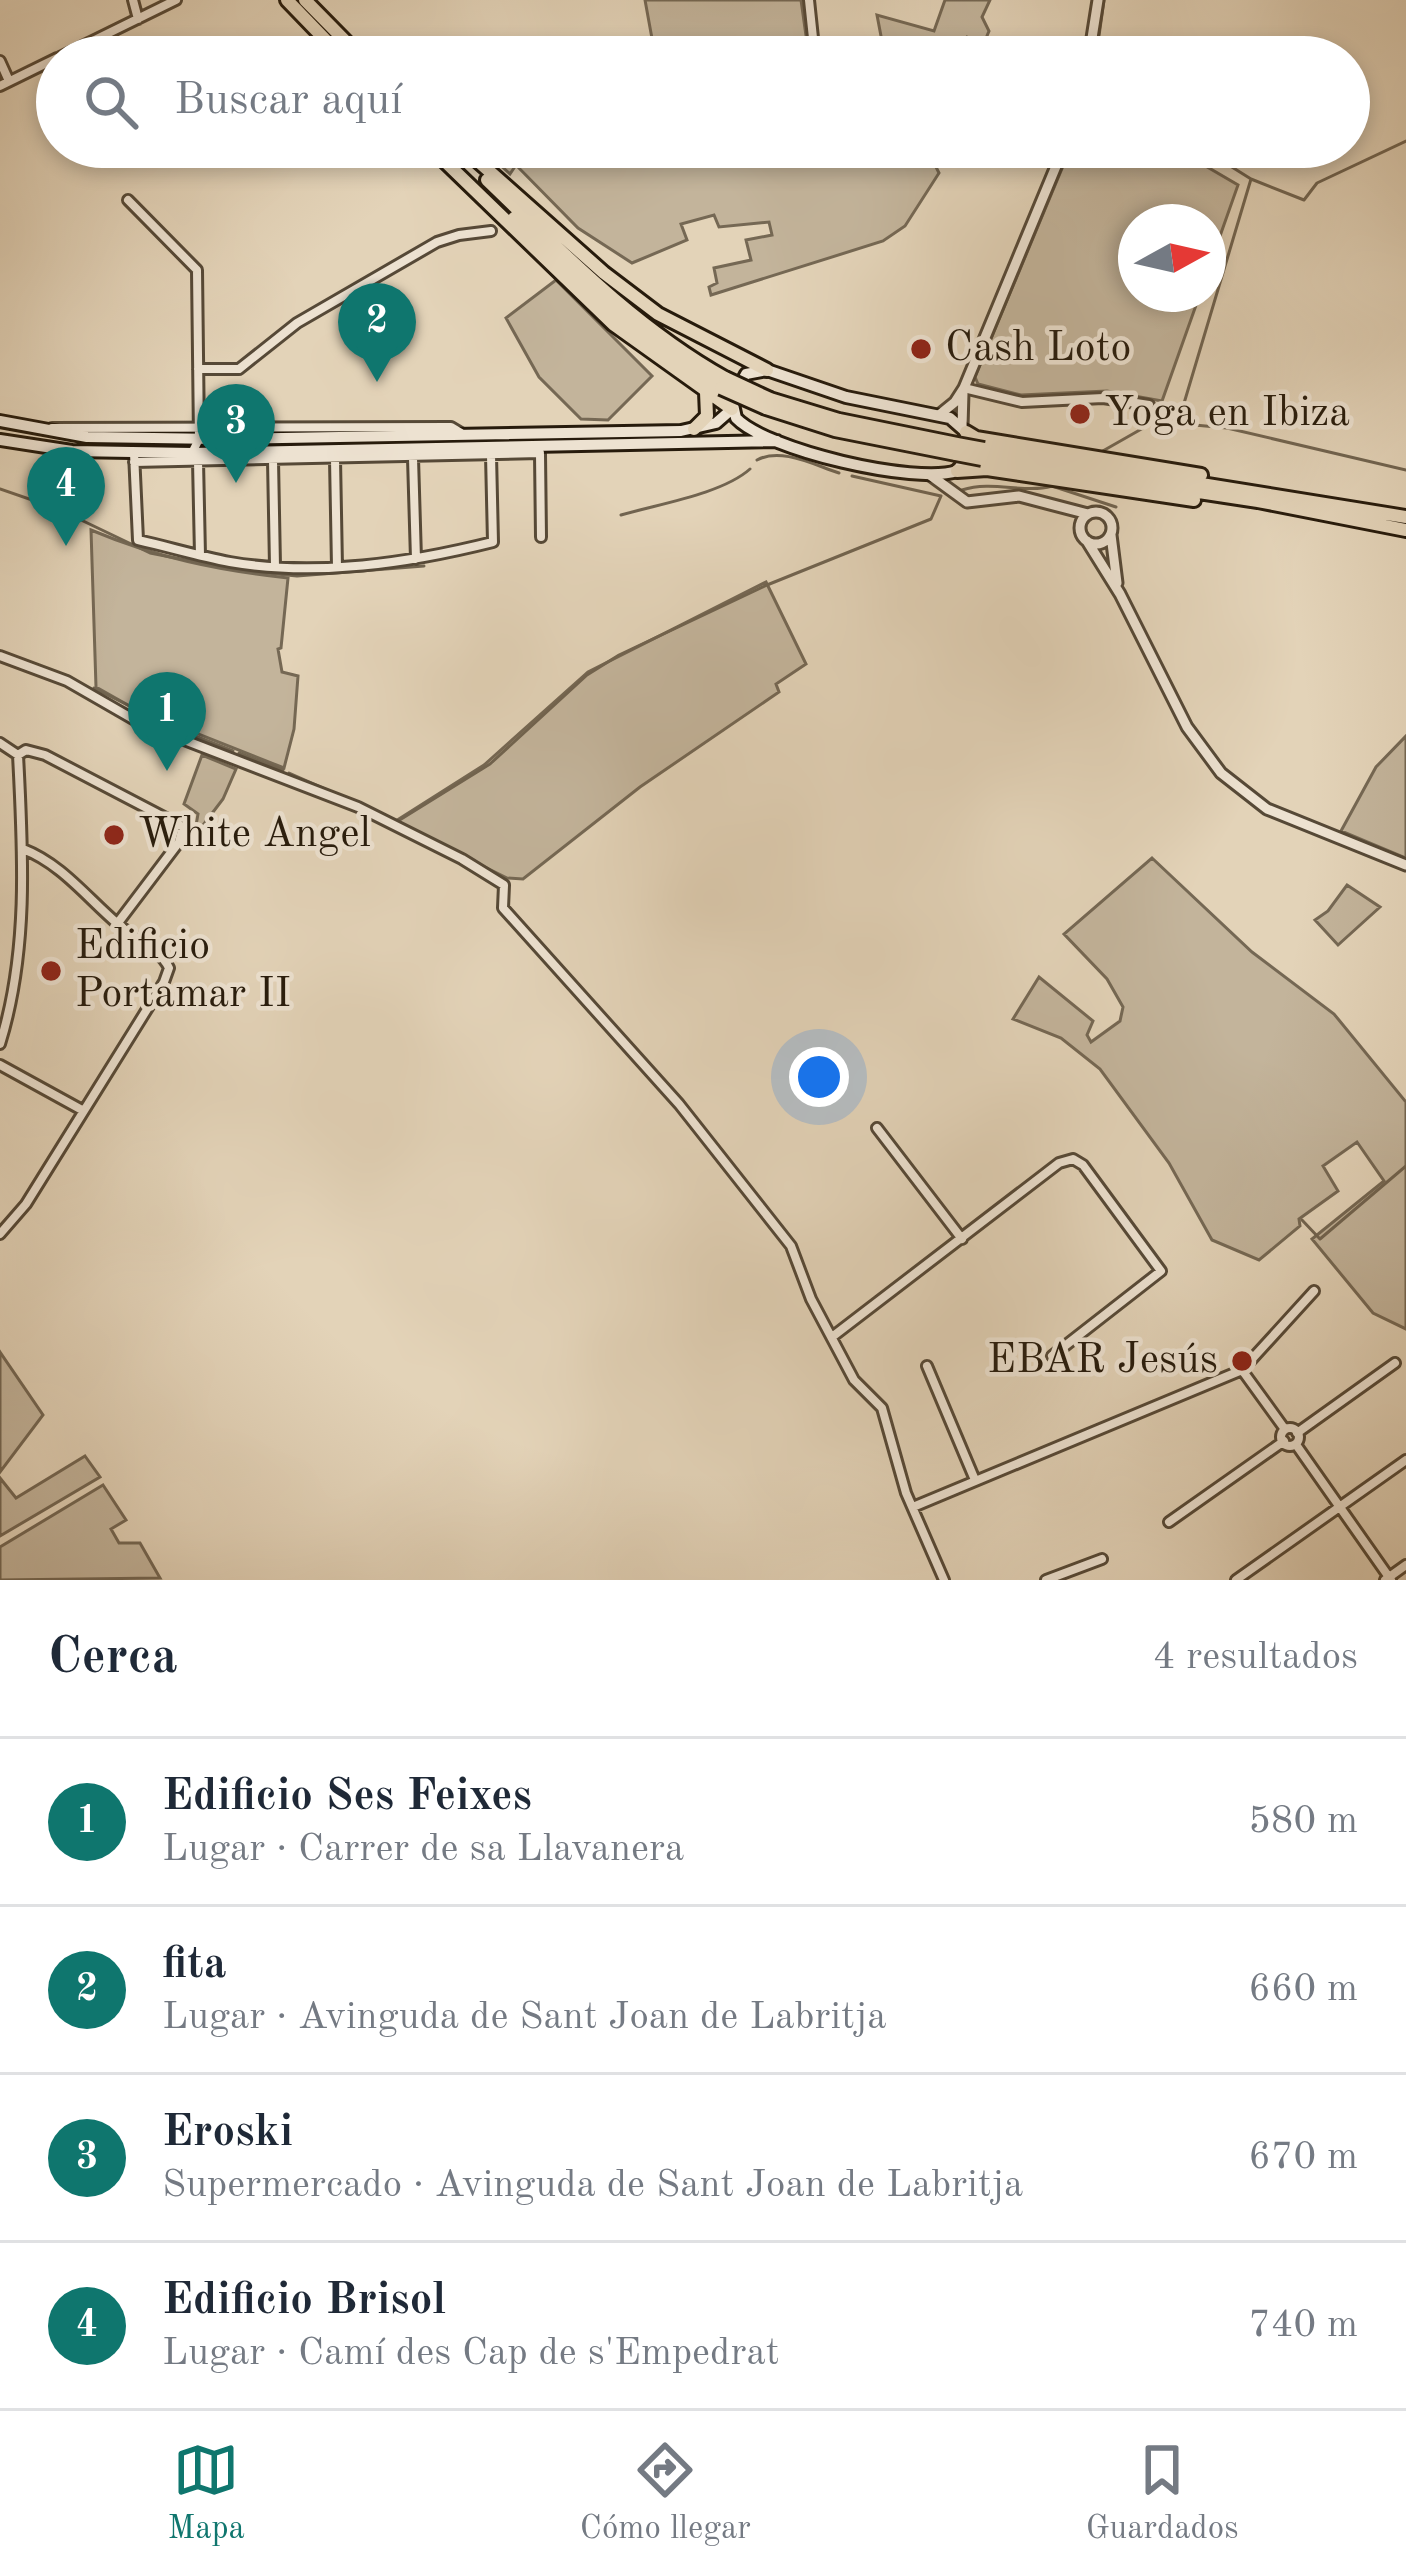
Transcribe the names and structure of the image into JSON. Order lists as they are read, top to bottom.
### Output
{
  "places": [
    "Cash Loto",
    "Yoga en Ibiza",
    "White Angel",
    "Edificio Portamar II",
    "EBAR Jesús"
  ],
  "north": "right",
  "page": {
    "search": "Buscar aquí",
    "pins": [
      "2",
      "3",
      "4",
      "1"
    ],
    "heading": ["Cerca", "4 resultados"],
    "list": [
      {
        "mark": "1",
        "name": "Edificio Ses Feixes",
        "note": "Lugar · Carrer de sa Llavanera",
        "value": "580 m"
      },
      {
        "mark": "2",
        "name": "fita",
        "note": "Lugar · Avinguda de Sant Joan de Labritja",
        "value": "660 m"
      },
      {
        "mark": "3",
        "name": "Eroski",
        "note": "Supermercado · Avinguda de Sant Joan de Labritja",
        "value": "670 m"
      },
      {
        "mark": "4",
        "name": "Edificio Brisol",
        "note": "Lugar · Camí des Cap de s'Empedrat",
        "value": "740 m"
      }
    ],
    "nav": ["Mapa", "Cómo llegar", "Guardados"]
  }
}
